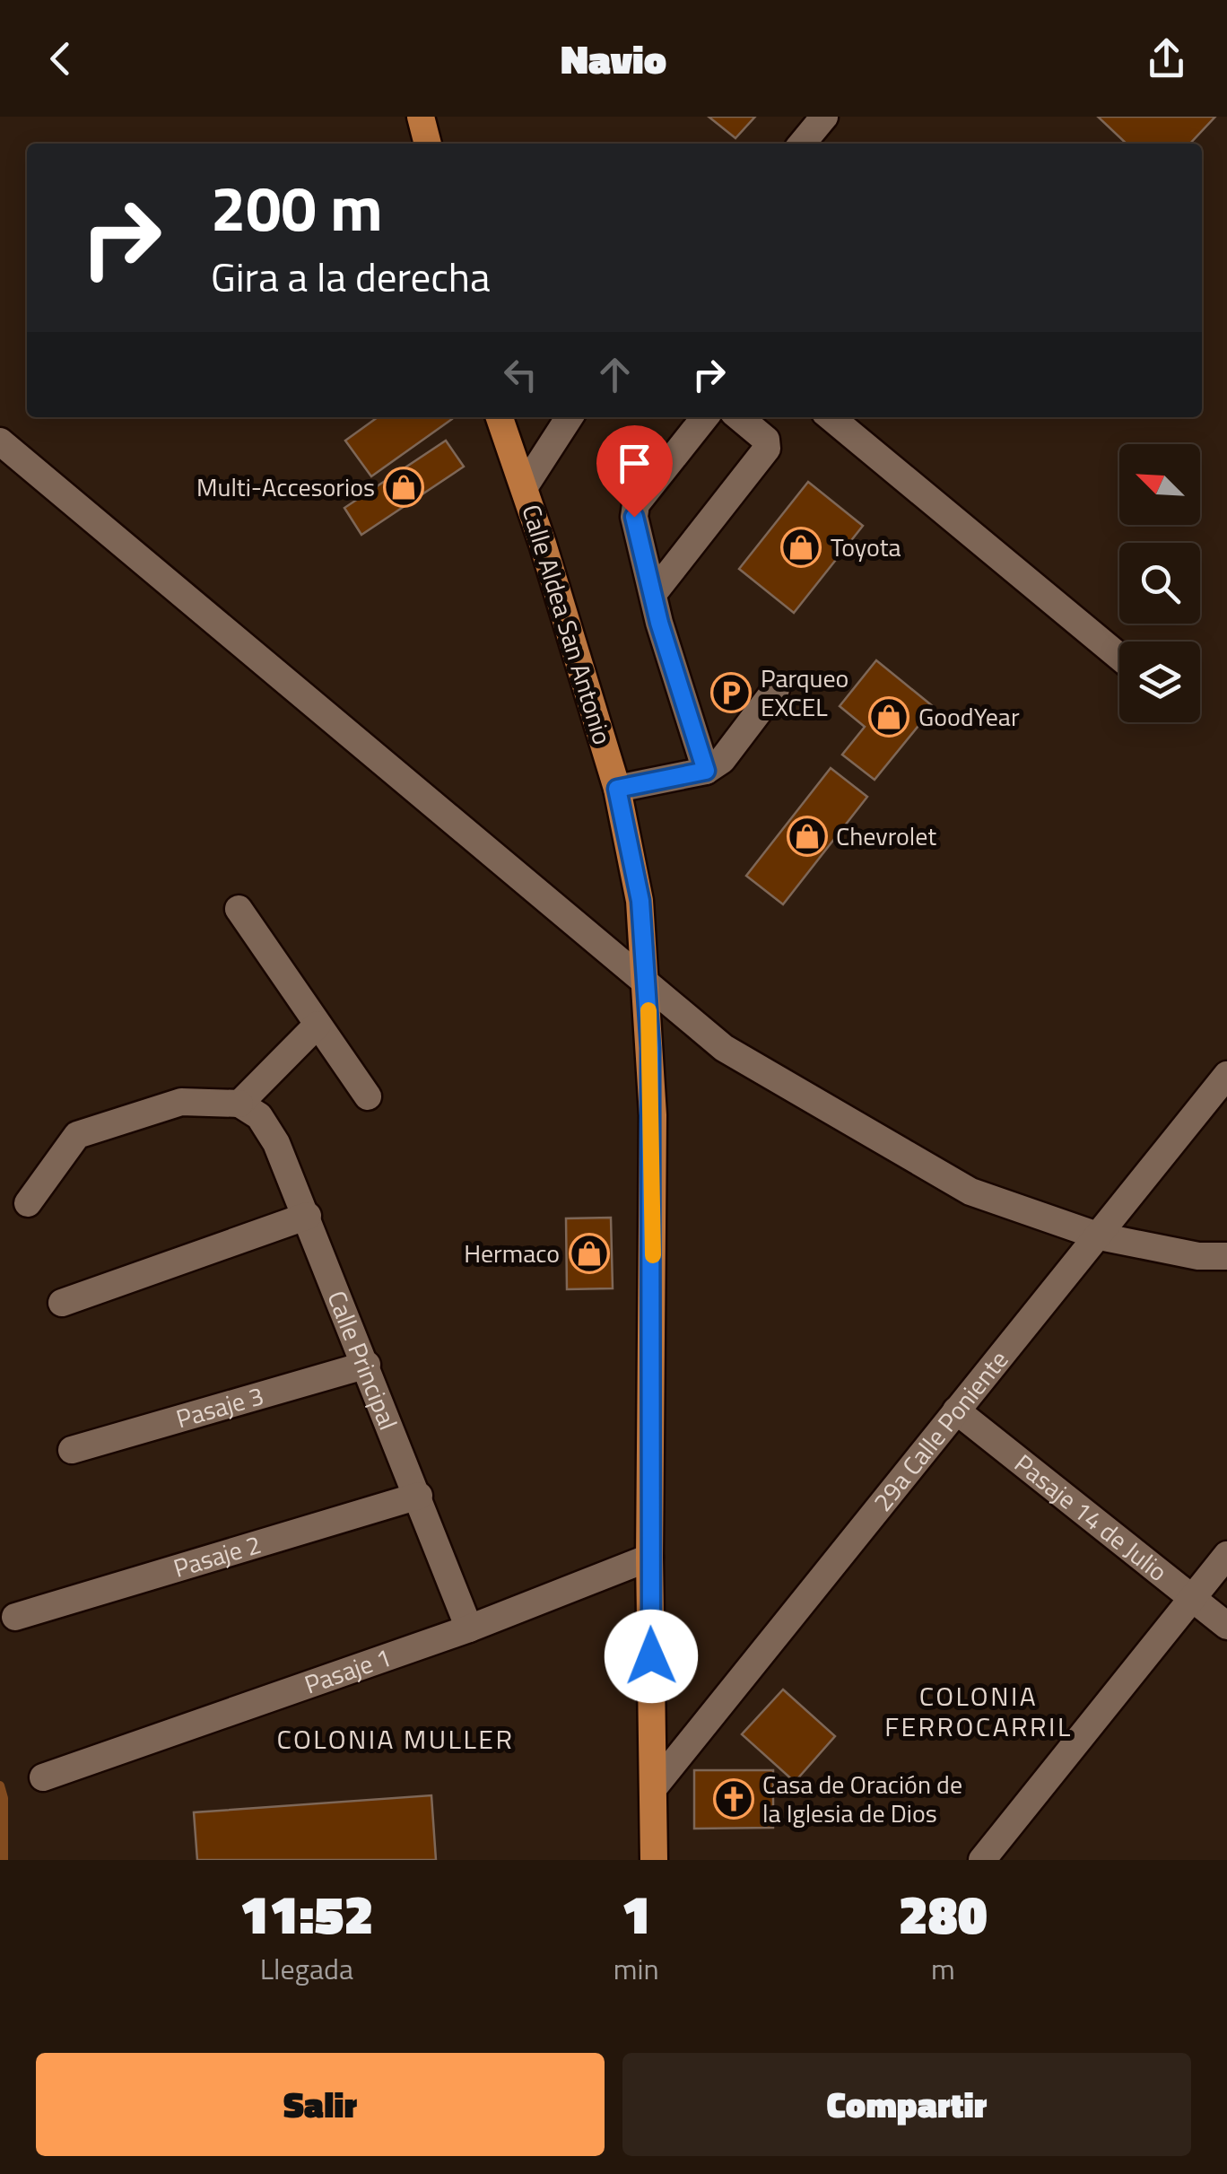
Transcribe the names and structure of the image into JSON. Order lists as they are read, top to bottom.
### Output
{
  "streets": {
    "main road": ["Calle Aldea San Antonio"],
    "street": [
      "Calle Principal",
      "Pasaje 3",
      "29a Calle Poniente",
      "Pasaje 14 de Julio",
      "Pasaje 2",
      "Pasaje 1"
    ]
  },
  "crossings": [
    ["Calle Aldea San Antonio", "29a Calle Poniente"],
    ["Calle Aldea San Antonio", "Pasaje 1"],
    ["Calle Principal", "Pasaje 3"],
    ["Calle Principal", "Pasaje 2"],
    ["Calle Principal", "Pasaje 1"],
    ["29a Calle Poniente", "Pasaje 14 de Julio"]
  ],
  "districts": ["COLONIA FERROCARRIL", "COLONIA MULLER"],
  "places": {
    "shop": [
      "Multi-Accesorios",
      "Toyota",
      "GoodYear",
      "Chevrolet",
      "Hermaco"
    ],
    "parking": ["Parqueo EXCEL"],
    "church": ["Casa de Oración de la Iglesia de Dios"]
  },
  "north": "top left",
  "page": {
    "header": "Navio",
    "turn": ["200 m", "Gira a la derecha"],
    "eta": [
      "11:52",
      "Llegada",
      "1",
      "min",
      "280",
      "m"
    ],
    "buttons": ["Salir", "Compartir"]
  }
}
